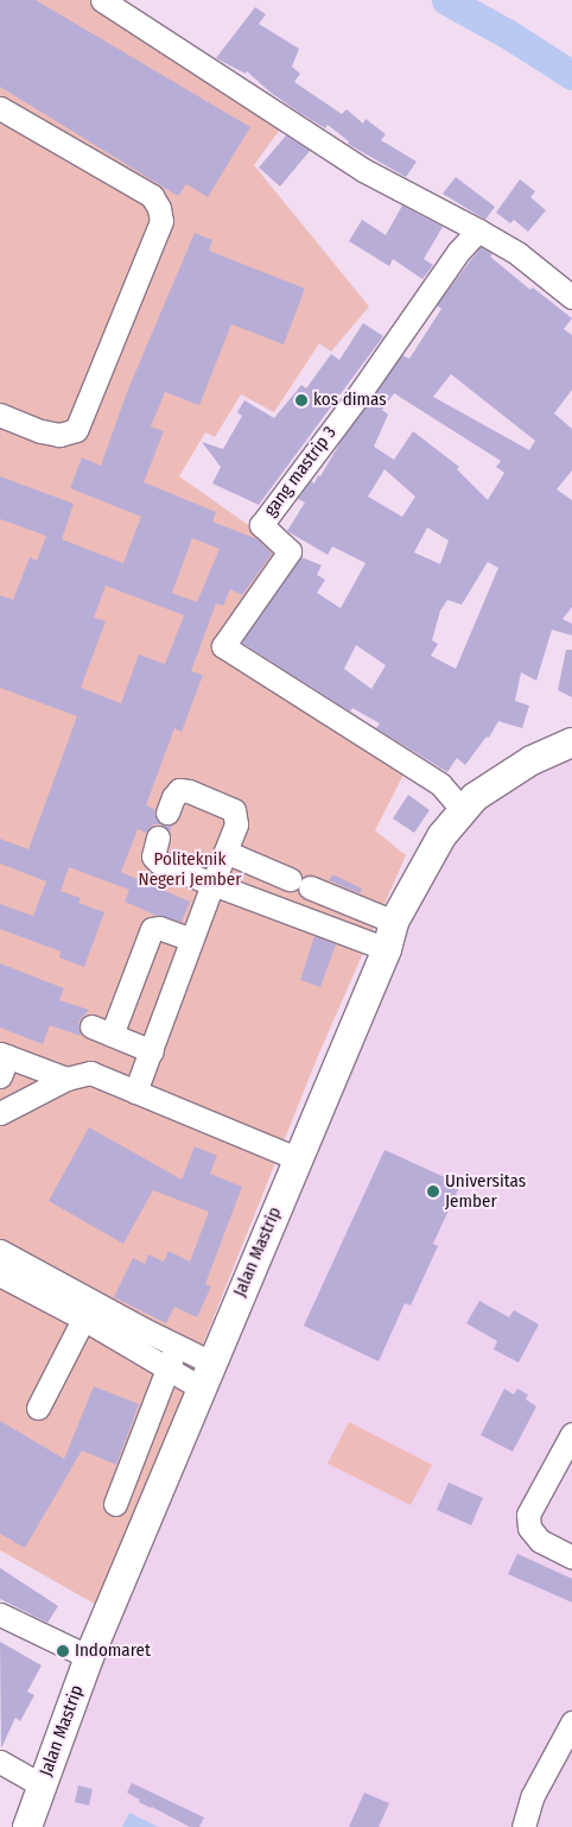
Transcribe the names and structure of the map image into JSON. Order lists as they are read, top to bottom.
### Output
{
  "streets": {
    "main road": ["Jalan Mastrip"],
    "street": ["gang mastrip 3"]
  },
  "crossings": [
    ["gang mastrip 3", "Jalan Mastrip"]
  ],
  "parks": ["Politeknik Negeri Jember"],
  "places": ["kos dimas", "Universitas Jember", "Indomaret"]
}
